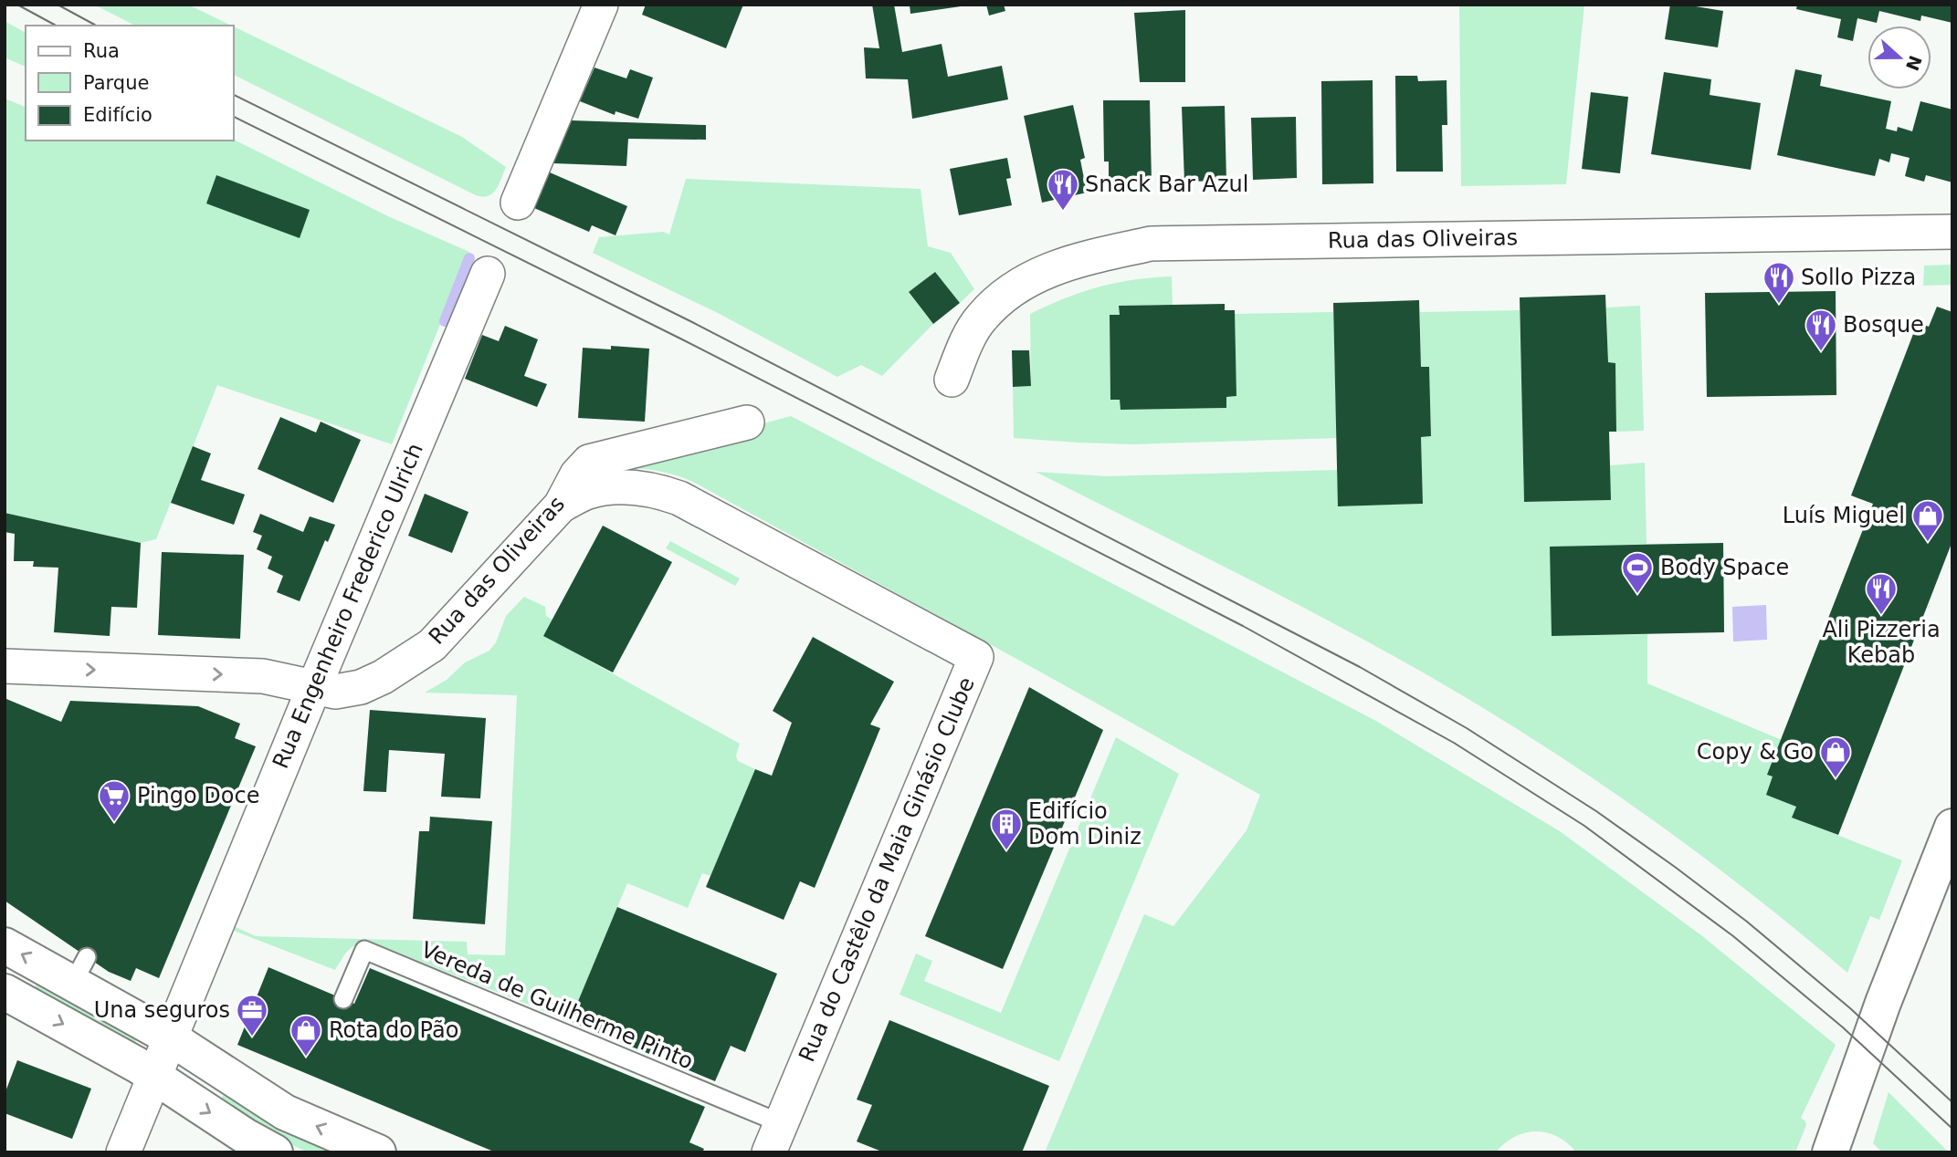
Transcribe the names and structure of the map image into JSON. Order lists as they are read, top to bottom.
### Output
{
  "streets": {
    "street": ["Rua das Oliveiras", "Rua Engenheiro Frederico Ulrich", "Rua do Castêlo da Maia Ginásio Clube"],
    "lane": ["Vereda de Guilherme Pinto"]
  },
  "crossings": [
    ["Rua das Oliveiras", "Rua Engenheiro Frederico Ulrich"],
    ["Rua das Oliveiras", "Rua do Castêlo da Maia Ginásio Clube"],
    ["Rua do Castêlo da Maia Ginásio Clube", "Vereda de Guilherme Pinto"]
  ],
  "places": {
    "restaurant": [
      "Snack Bar Azul",
      "Sollo Pizza",
      "Bosque",
      "Ali Pizzeria Kebab"
    ],
    "shop": ["Luís Miguel", "Copy & Go", "Rota do Pão"],
    "sports": ["Body Space"],
    "supermarket": ["Pingo Doce"],
    "building": ["Edifício Dom Diniz"],
    "office": ["Una seguros"]
  },
  "legend": ["Rua", "Parque", "Edifício"],
  "north": "right"
}
